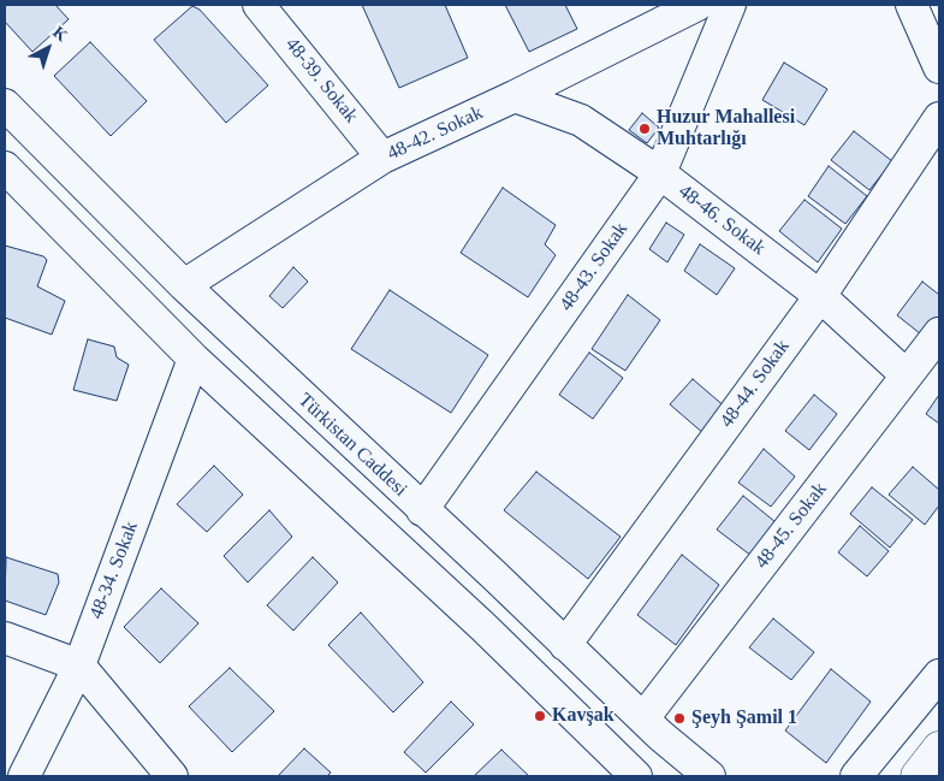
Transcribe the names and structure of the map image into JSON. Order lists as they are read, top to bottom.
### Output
{
  "streets": {
    "street": [
      "48-39. Sokak",
      "48-42. Sokak",
      "48-46. Sokak",
      "48-43. Sokak",
      "48-44. Sokak",
      "Türkistan Caddesi",
      "48-45. Sokak",
      "48-34. Sokak"
    ]
  },
  "crossings": [
    ["48-39. Sokak", "48-42. Sokak"],
    ["48-42. Sokak", "48-46. Sokak"],
    ["48-42. Sokak", "Türkistan Caddesi"],
    ["48-46. Sokak", "48-43. Sokak"],
    ["48-46. Sokak", "48-44. Sokak"],
    ["48-46. Sokak", "48-45. Sokak"],
    ["48-43. Sokak", "Türkistan Caddesi"],
    ["48-44. Sokak", "Türkistan Caddesi"],
    ["Türkistan Caddesi", "48-45. Sokak"]
  ],
  "places": ["Huzur Mahallesi Muhtarlığı", "Kavşak", "Şeyh Şamil 1"],
  "north": "top right"
}
